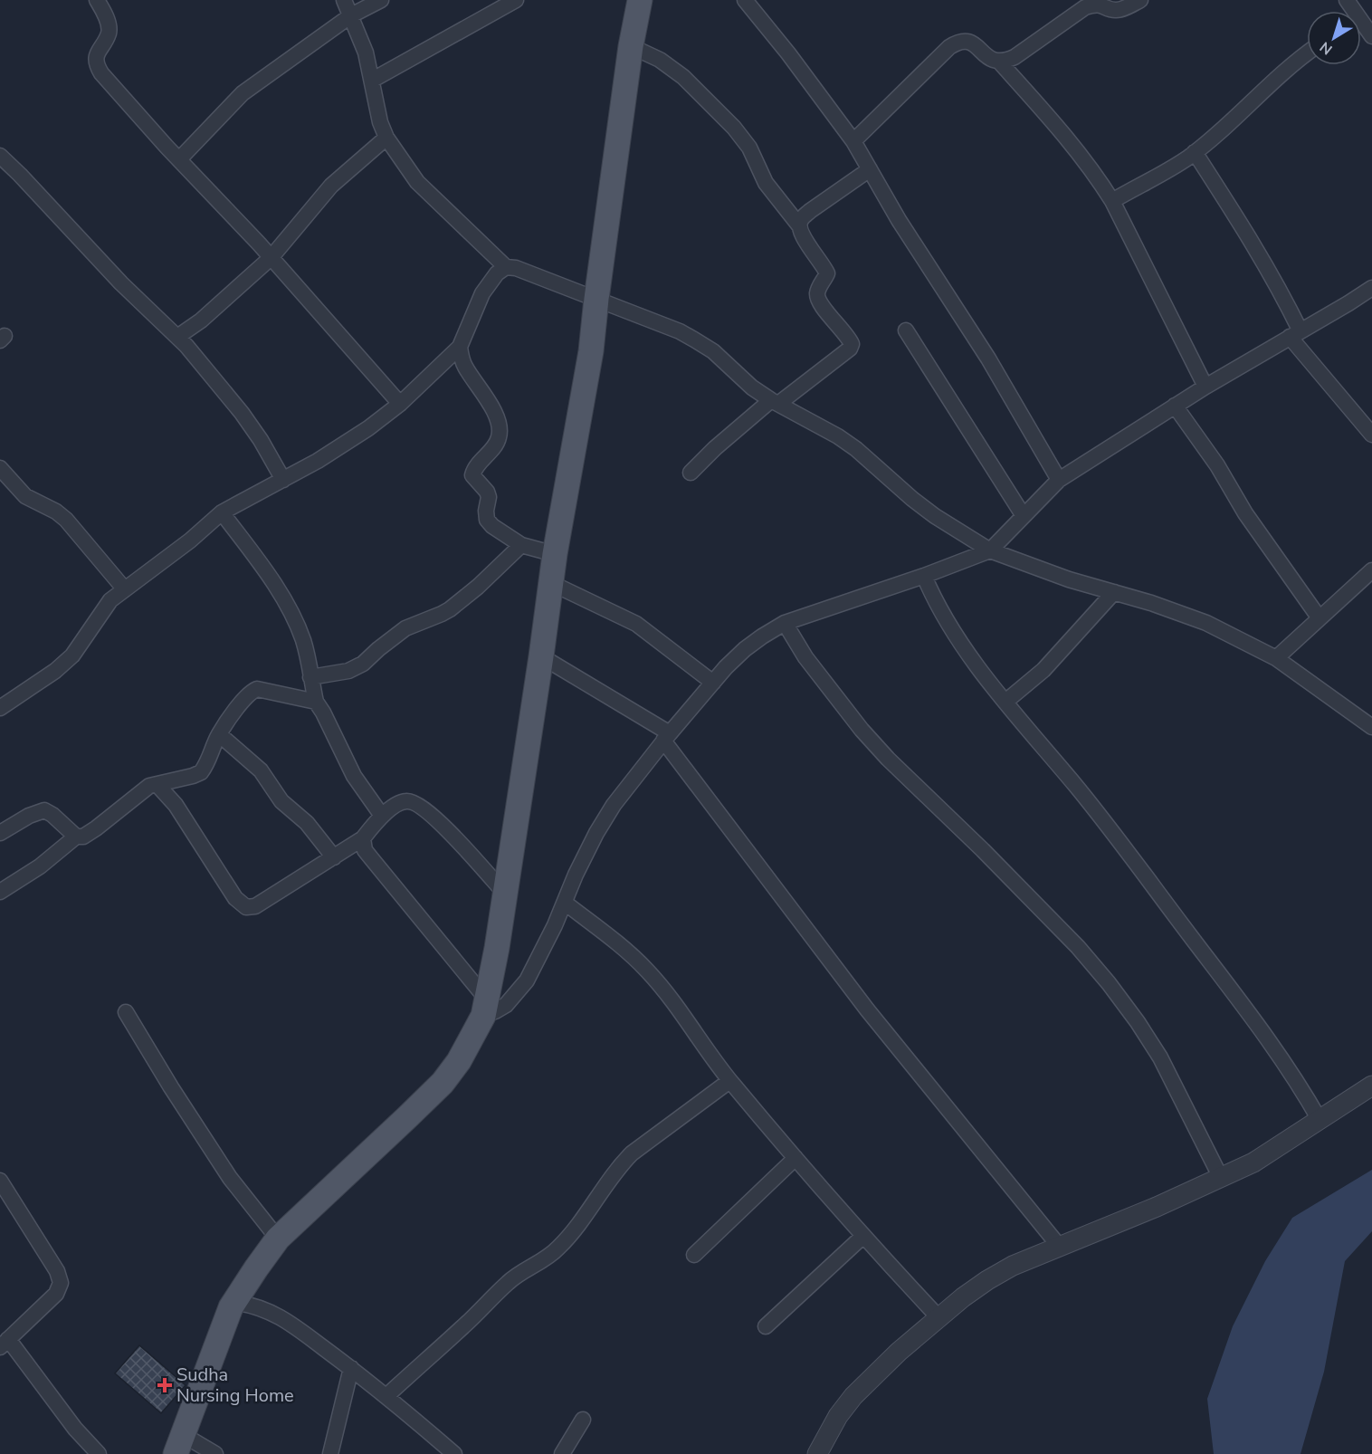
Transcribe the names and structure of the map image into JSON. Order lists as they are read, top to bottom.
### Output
{
  "places": {
    "health": ["Sudha Nursing Home"]
  },
  "north": "bottom left"
}
